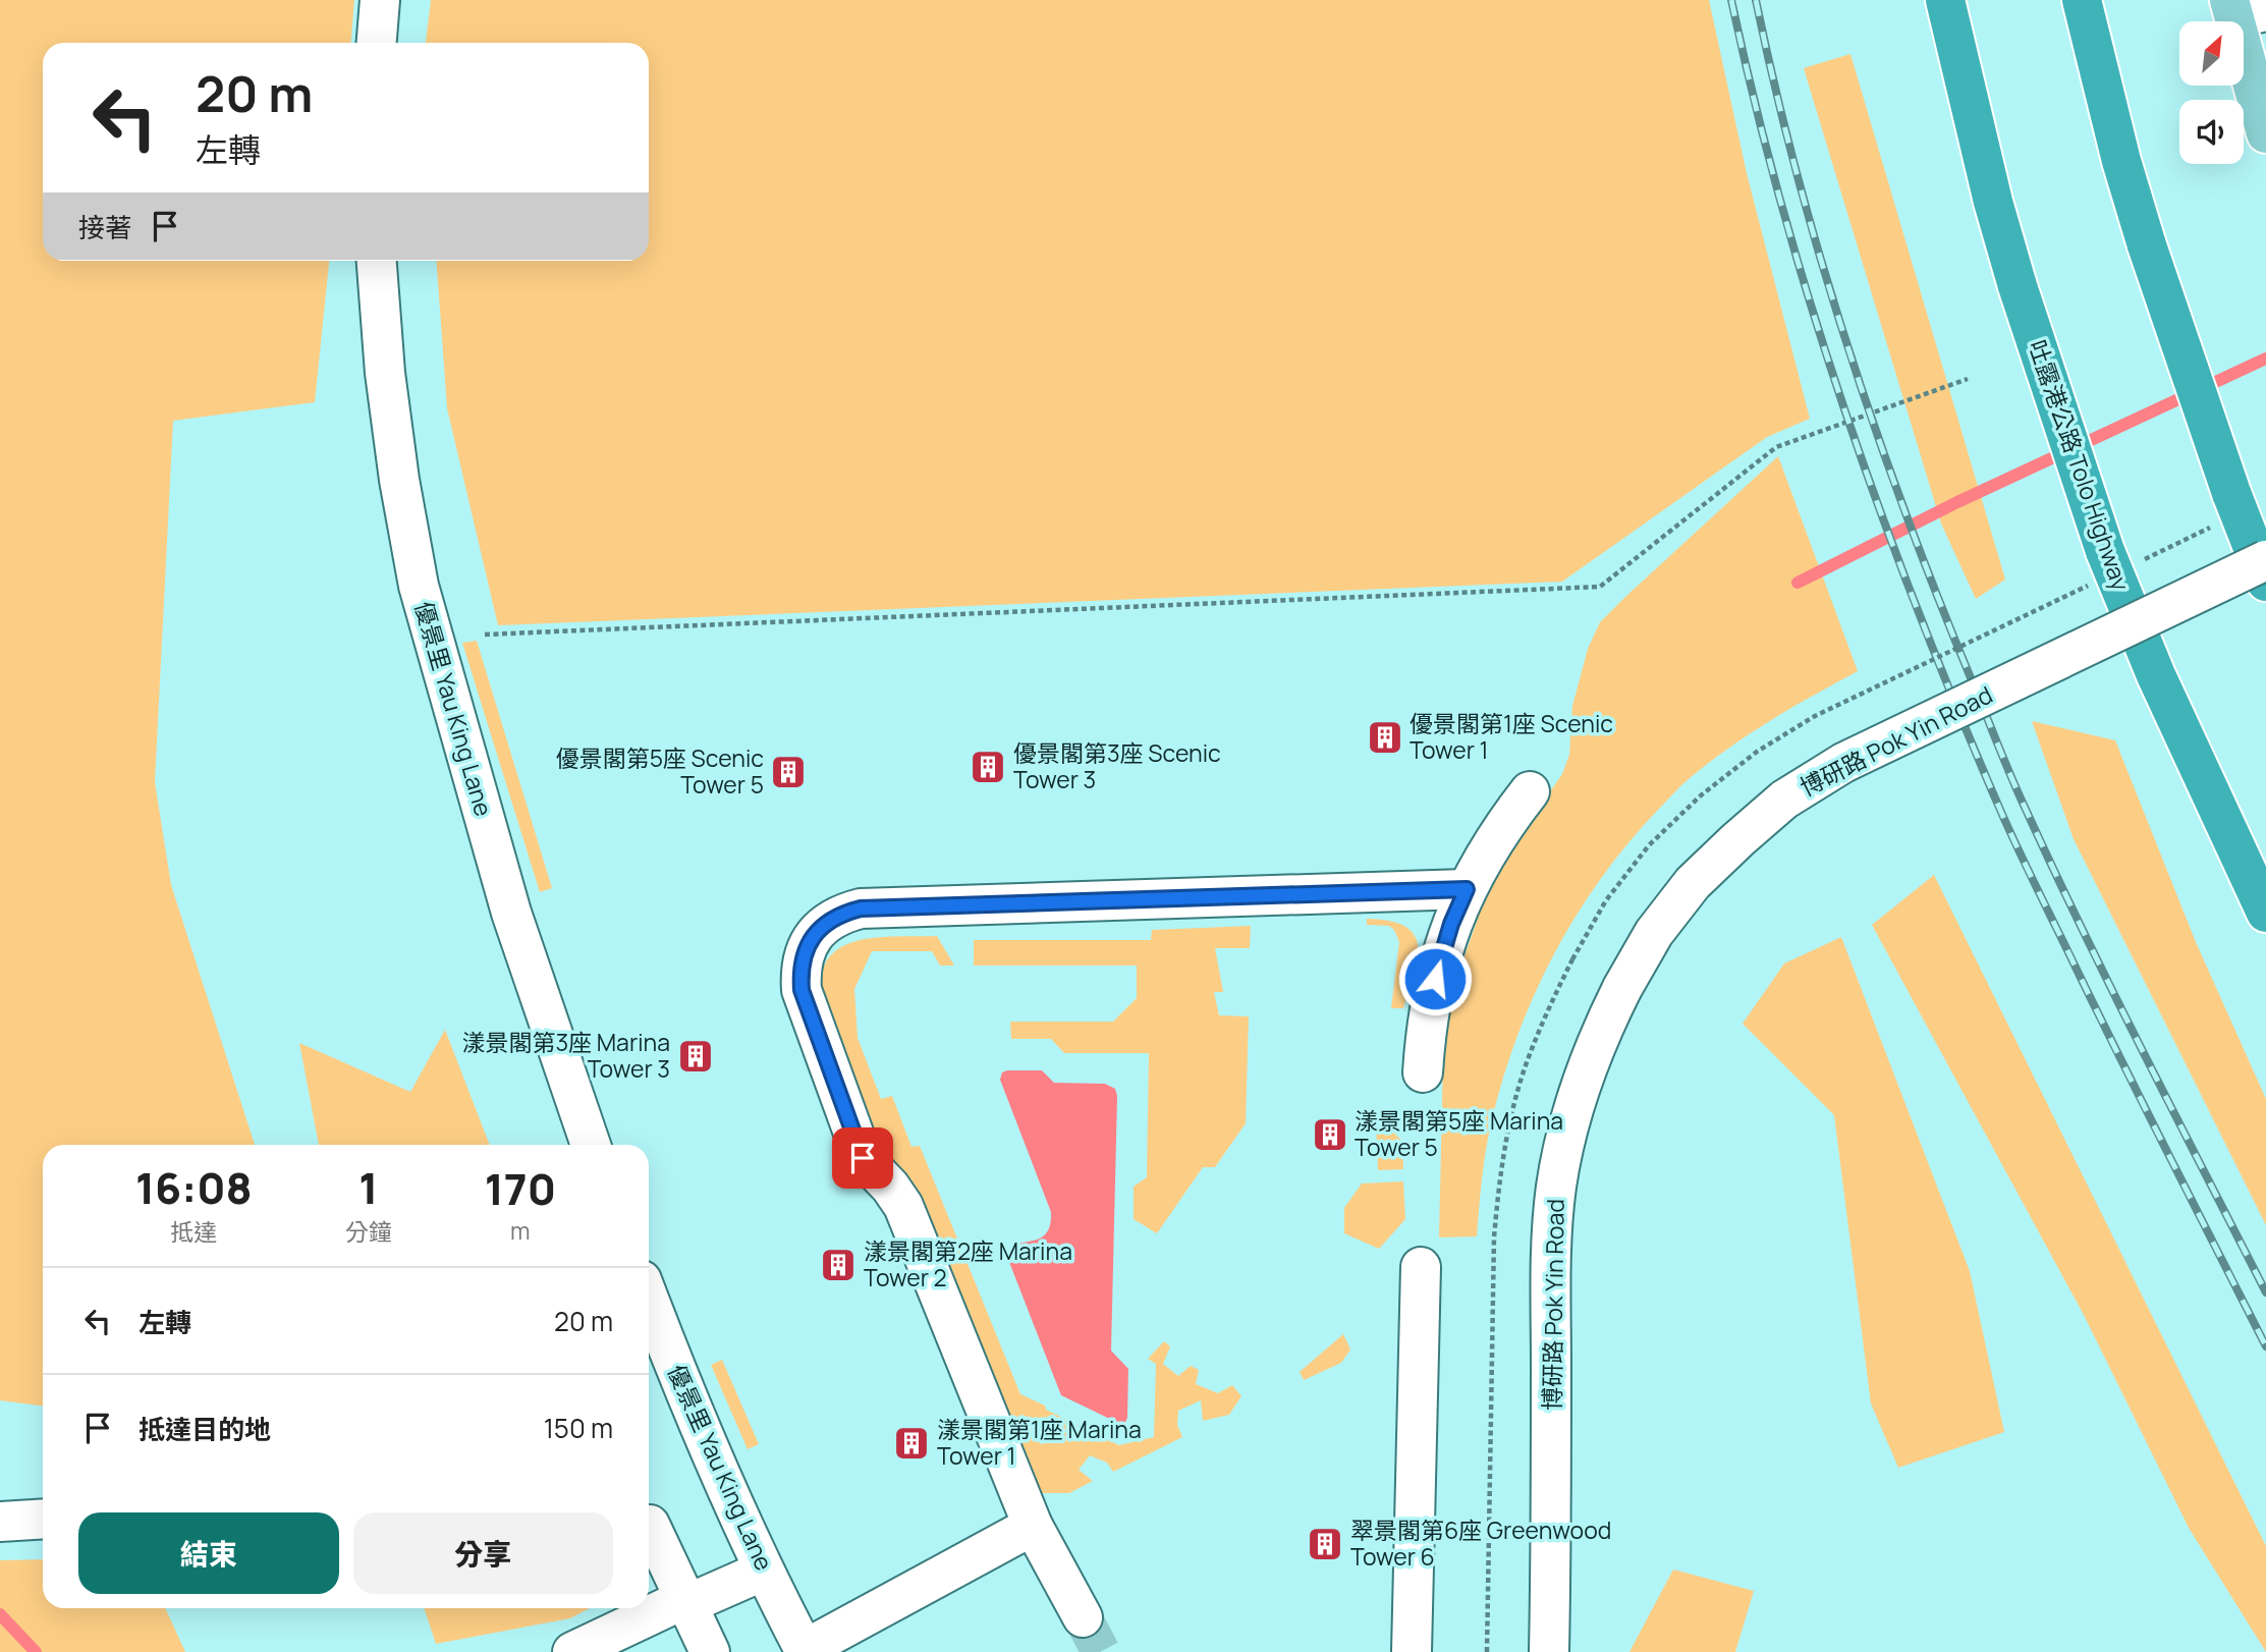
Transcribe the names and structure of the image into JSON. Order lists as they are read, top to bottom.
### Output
{
  "streets": {
    "highway": ["吐露港公路 Tolo Highway"],
    "street": ["優景里 Yau King Lane", "博研路 Pok Yin Road"]
  },
  "places": {
    "building": [
      "優景閣第1座 Scenic Tower 1",
      "優景閣第3座 Scenic Tower 3",
      "優景閣第5座 Scenic Tower 5",
      "漾景閣第3座 Marina Tower 3",
      "漾景閣第5座 Marina Tower 5",
      "漾景閣第2座 Marina Tower 2",
      "漾景閣第1座 Marina Tower 1",
      "翠景閣第6座 Greenwood Tower 6"
    ]
  },
  "north": "top right",
  "page": {
    "turn": ["20 m", "左轉"],
    "then": "接著",
    "eta": [
      "16:08",
      "抵達",
      "1",
      "分鐘",
      "170",
      "m"
    ],
    "list": [
      {
        "name": "左轉",
        "value": "20 m"
      },
      {
        "name": "抵達目的地",
        "value": "150 m"
      }
    ],
    "buttons": ["結束", "分享"]
  }
}
